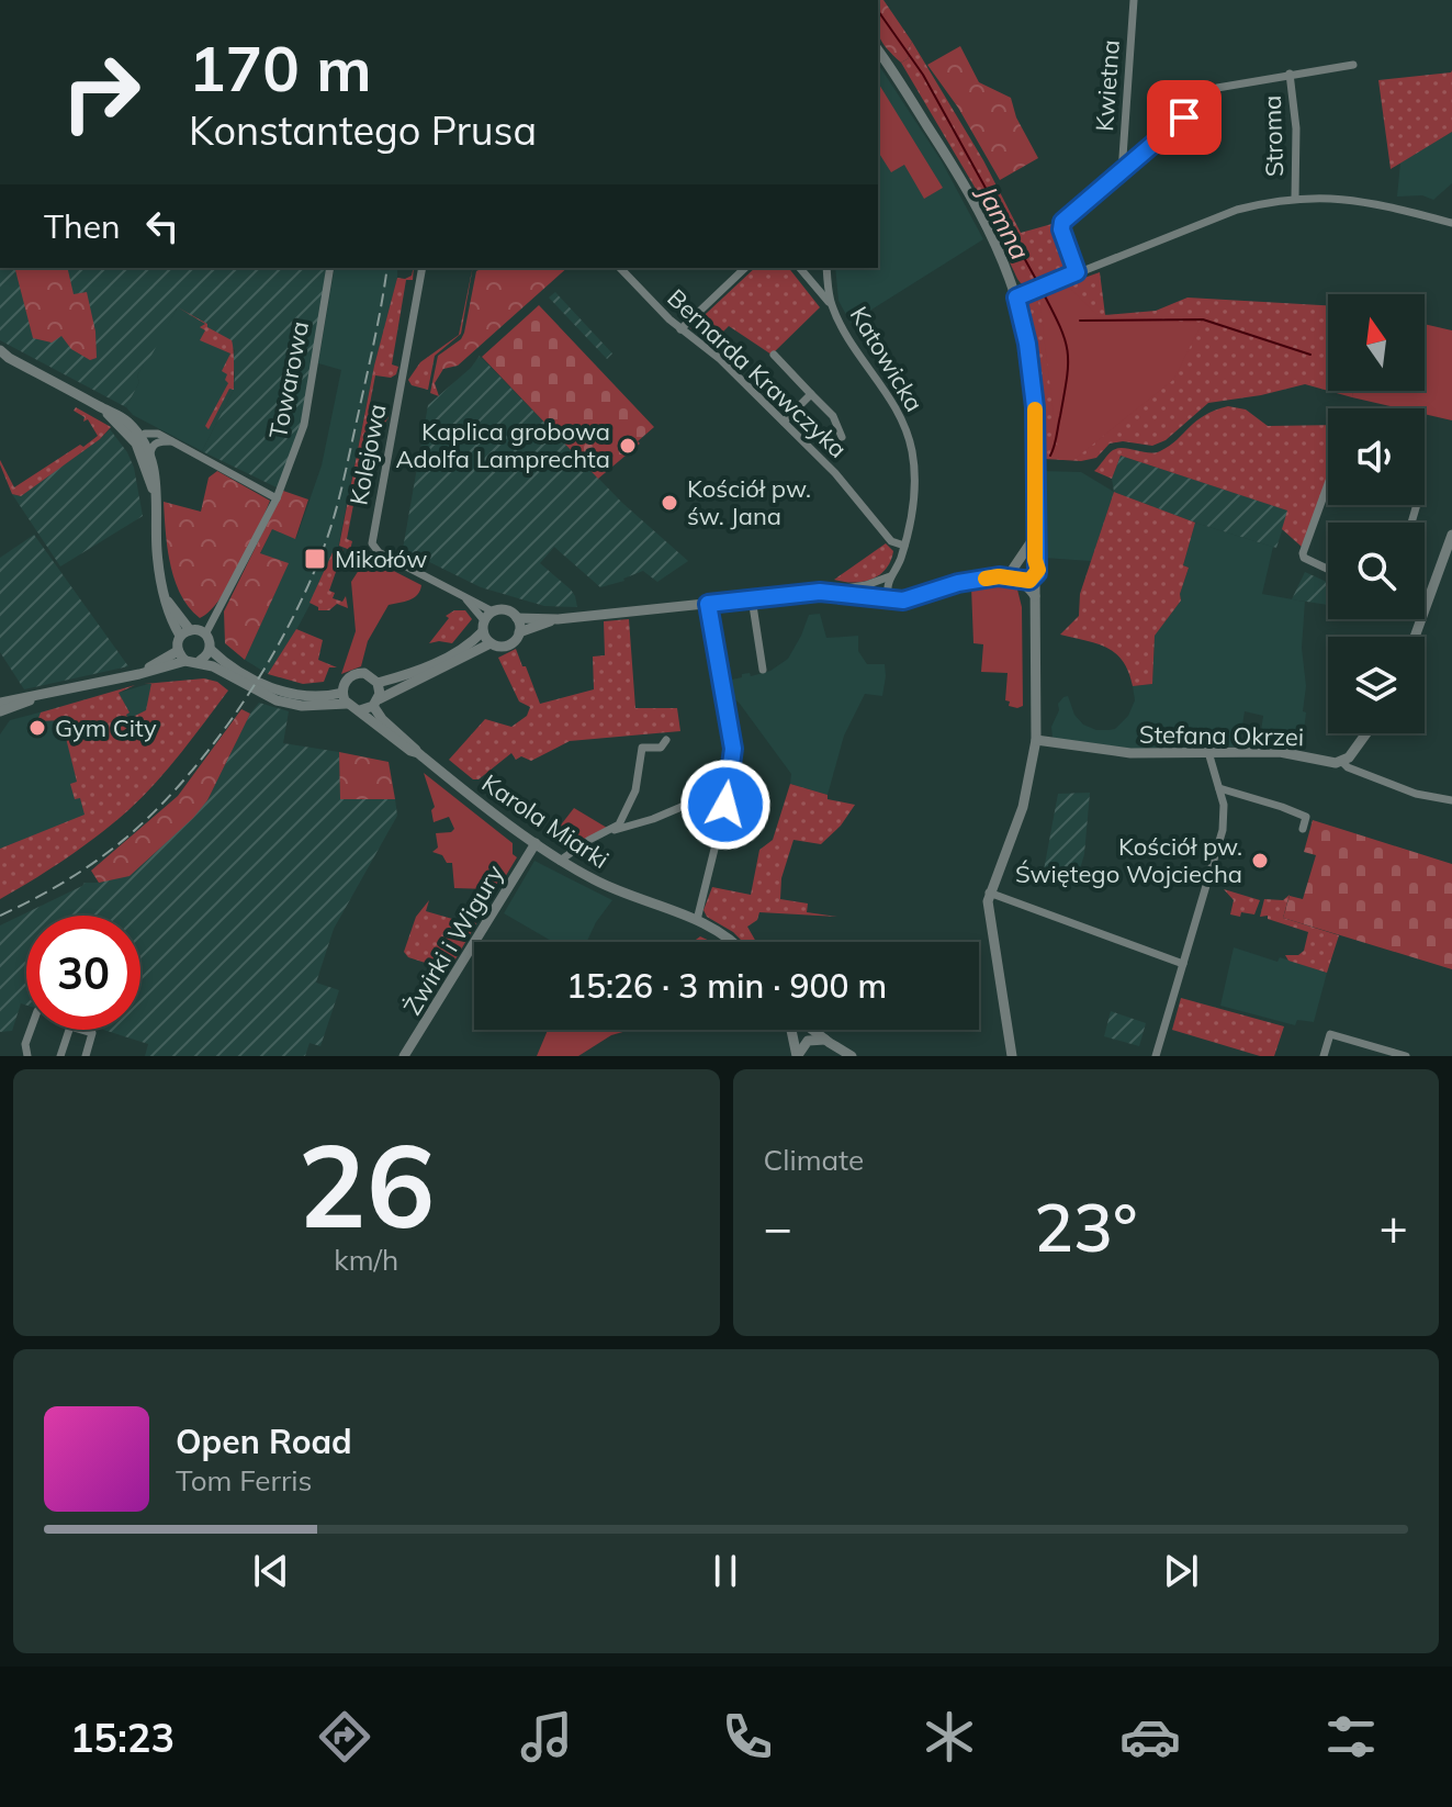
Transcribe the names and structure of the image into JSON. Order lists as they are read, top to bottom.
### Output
{
  "streets": {
    "street": [
      "Kwietna",
      "Stroma",
      "Katowicka",
      "Bernarda Krawczyka",
      "Towarowa",
      "Kolejowa",
      "Stefana Okrzei",
      "Karola Miarki",
      "Żwirki i Wigury"
    ]
  },
  "crossings": [
    ["Kwietna", "Stroma"],
    ["Katowicka", "Bernarda Krawczyka"],
    ["Karola Miarki", "Żwirki i Wigury"]
  ],
  "water": ["Jamna"],
  "places": {
    "other": [
      "Kaplica grobowa Adolfa Lamprechta",
      "Kościół pw. św. Jana",
      "Gym City",
      "Kościół pw. Świętego Wojciecha"
    ],
    "transit": ["Mikołów"]
  },
  "north": "top",
  "page": {
    "turn": ["170 m", "Konstantego Prusa"],
    "then": "Then",
    "limit": "30",
    "trip": "15:26 · 3 min · 900 m",
    "tile": [
      ["26", "km/h"],
      "Climate"
    ],
    "heat": ["−", "23°", "+"],
    "song": ["Open Road", "Tom Ferris"],
    "tabs": "15:23"
  }
}
